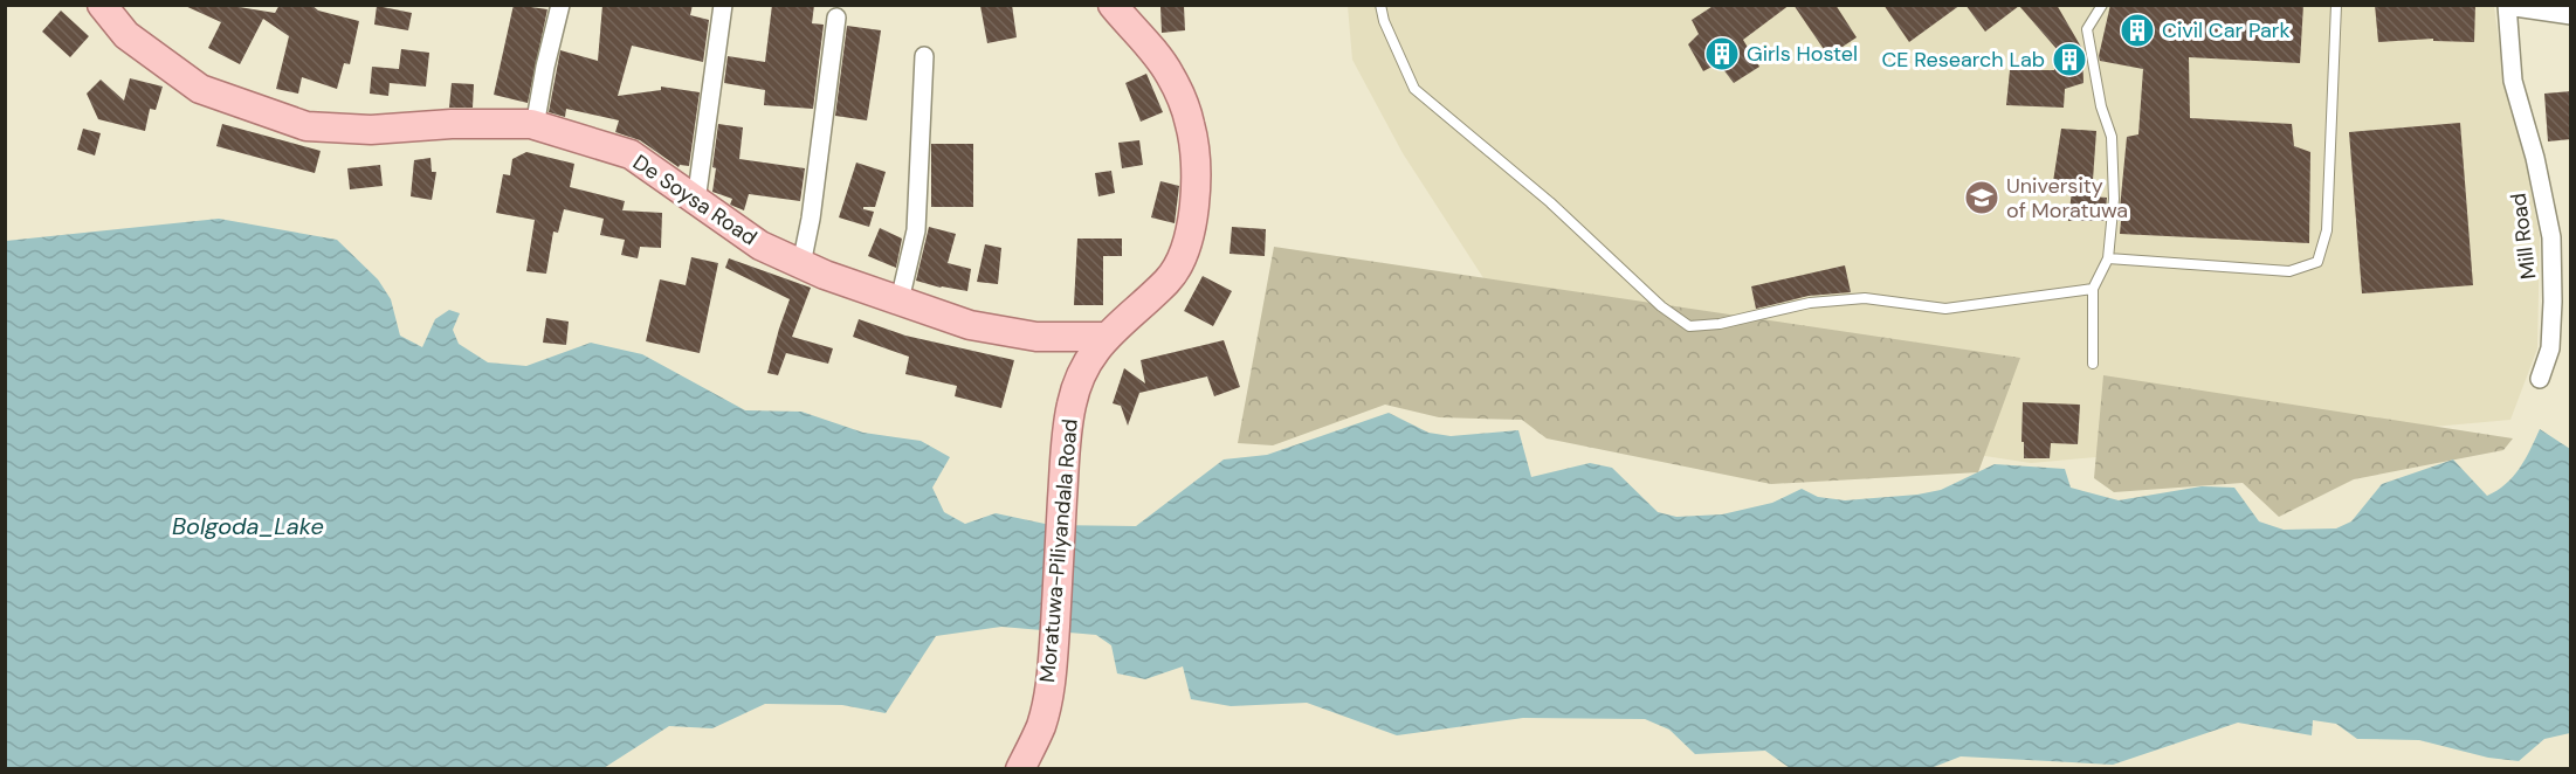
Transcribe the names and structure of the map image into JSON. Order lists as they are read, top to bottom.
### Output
{
  "streets": {
    "main road": ["De Soysa Road", "Moratuwa-Piliyandala Road"],
    "street": ["Mill Road"]
  },
  "crossings": [
    ["De Soysa Road", "Moratuwa-Piliyandala Road"]
  ],
  "water": ["Bolgoda_Lake"],
  "places": {
    "building": ["Civil Car Park", "Girls Hostel", "CE Research Lab"],
    "school or university": ["University of Moratuwa"]
  }
}
